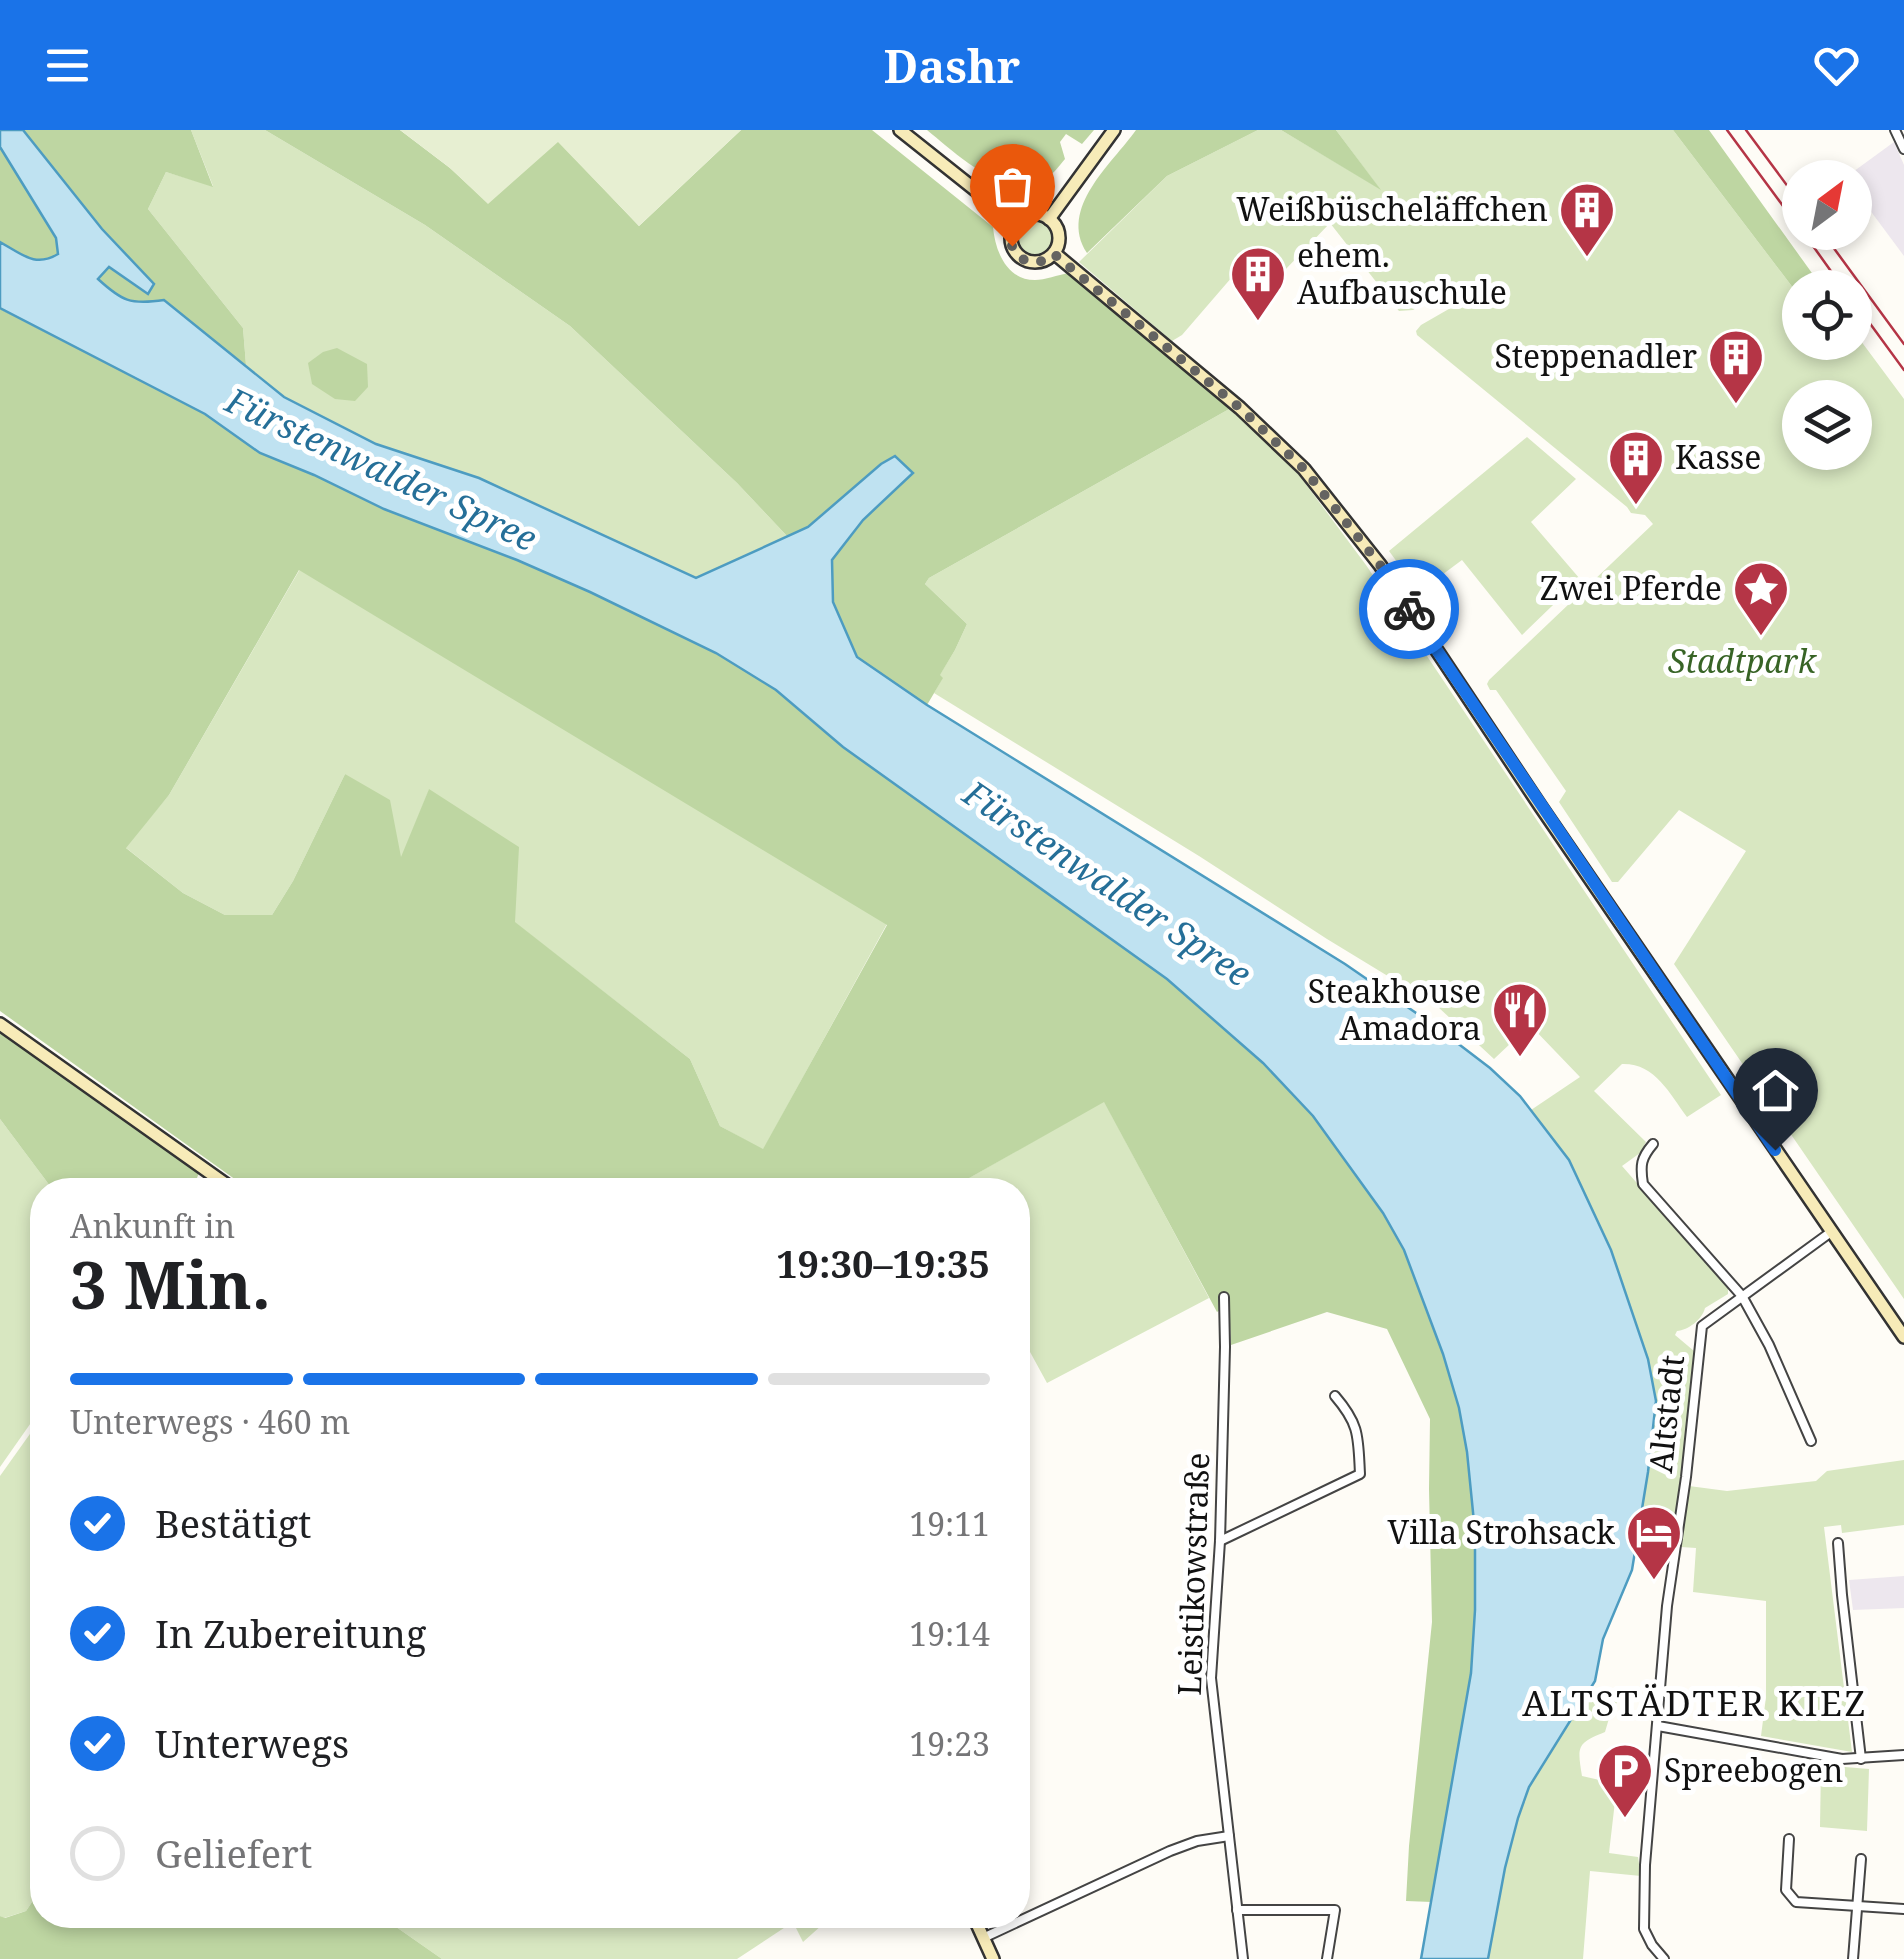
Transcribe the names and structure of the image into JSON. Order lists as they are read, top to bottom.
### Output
{
  "streets": {
    "street": ["Altstadt", "Leistikowstraße"]
  },
  "districts": ["ALTSTÄDTER KIEZ"],
  "water": ["Fürstenwalder Spree"],
  "parks": ["Stadtpark"],
  "places": {
    "building": [
      "Weißbüscheläffchen",
      "ehem. Aufbauschule",
      "Steppenadler",
      "Kasse"
    ],
    "place": ["Zwei Pferde"],
    "restaurant": ["Steakhouse Amadora"],
    "hotel": ["Villa Strohsack"],
    "parking": ["Spreebogen"]
  },
  "north": "top right",
  "page": {
    "header": "Dashr",
    "heading": ["3 Min.", "Ankunft in", "19:30–19:35"],
    "bar": "Unterwegs · 460 m",
    "list": [
      ["Bestätigt", "19:11"],
      ["In Zubereitung", "19:14"],
      ["Unterwegs", "19:23"],
      "Geliefert"
    ]
  }
}
